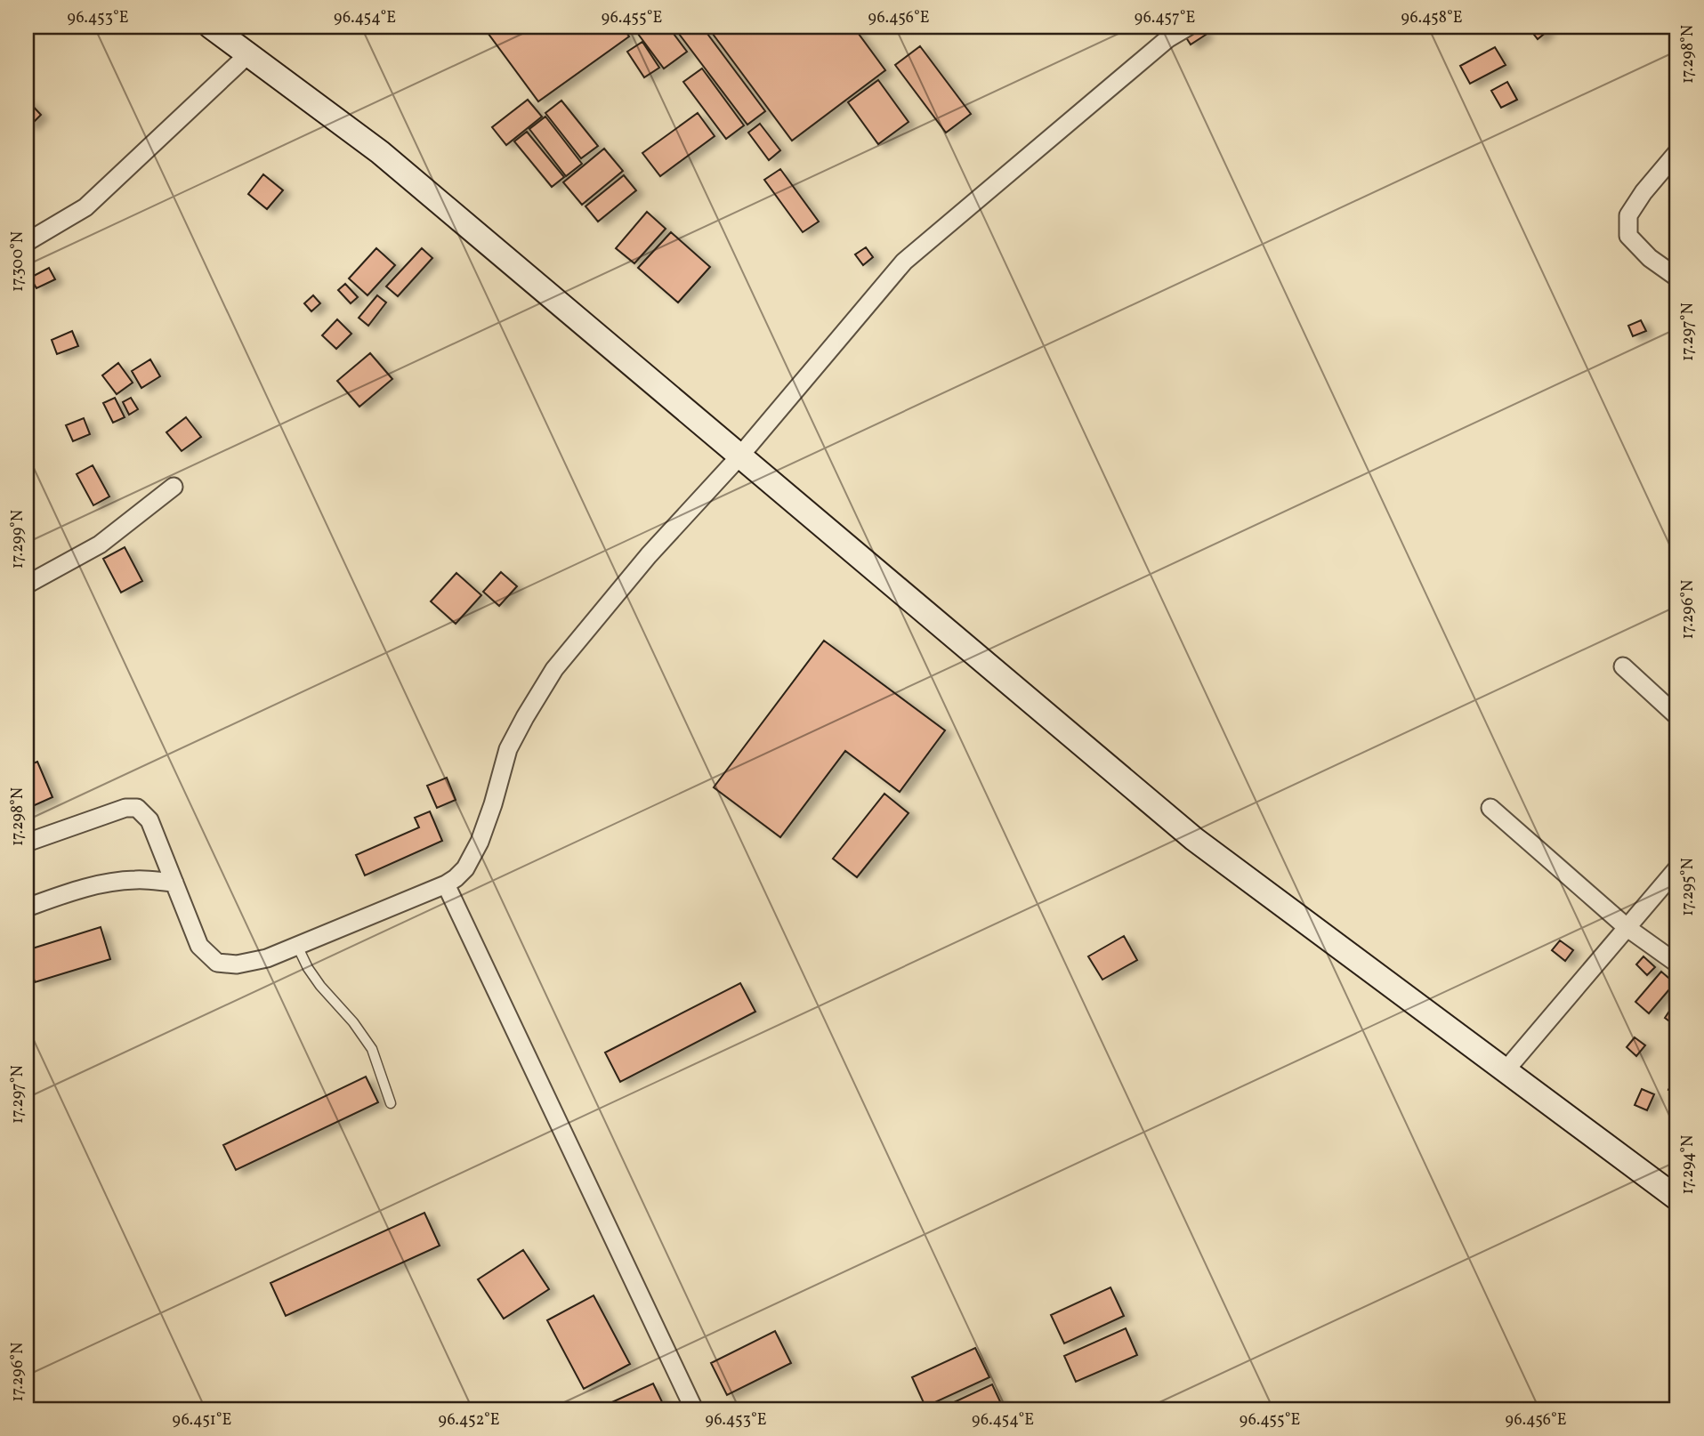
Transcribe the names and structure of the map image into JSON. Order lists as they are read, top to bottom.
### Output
{
  "coordinates": [
    "96.453°E",
    "96.454°E",
    "96.455°E",
    "96.456°E",
    "96.457°E",
    "96.458°E",
    "17.298°N",
    "17.300°N",
    "17.297°N",
    "17.299°N",
    "17.296°N",
    "17.295°N",
    "17.294°N",
    "96.451°E",
    "96.452°E"
  ]
}
